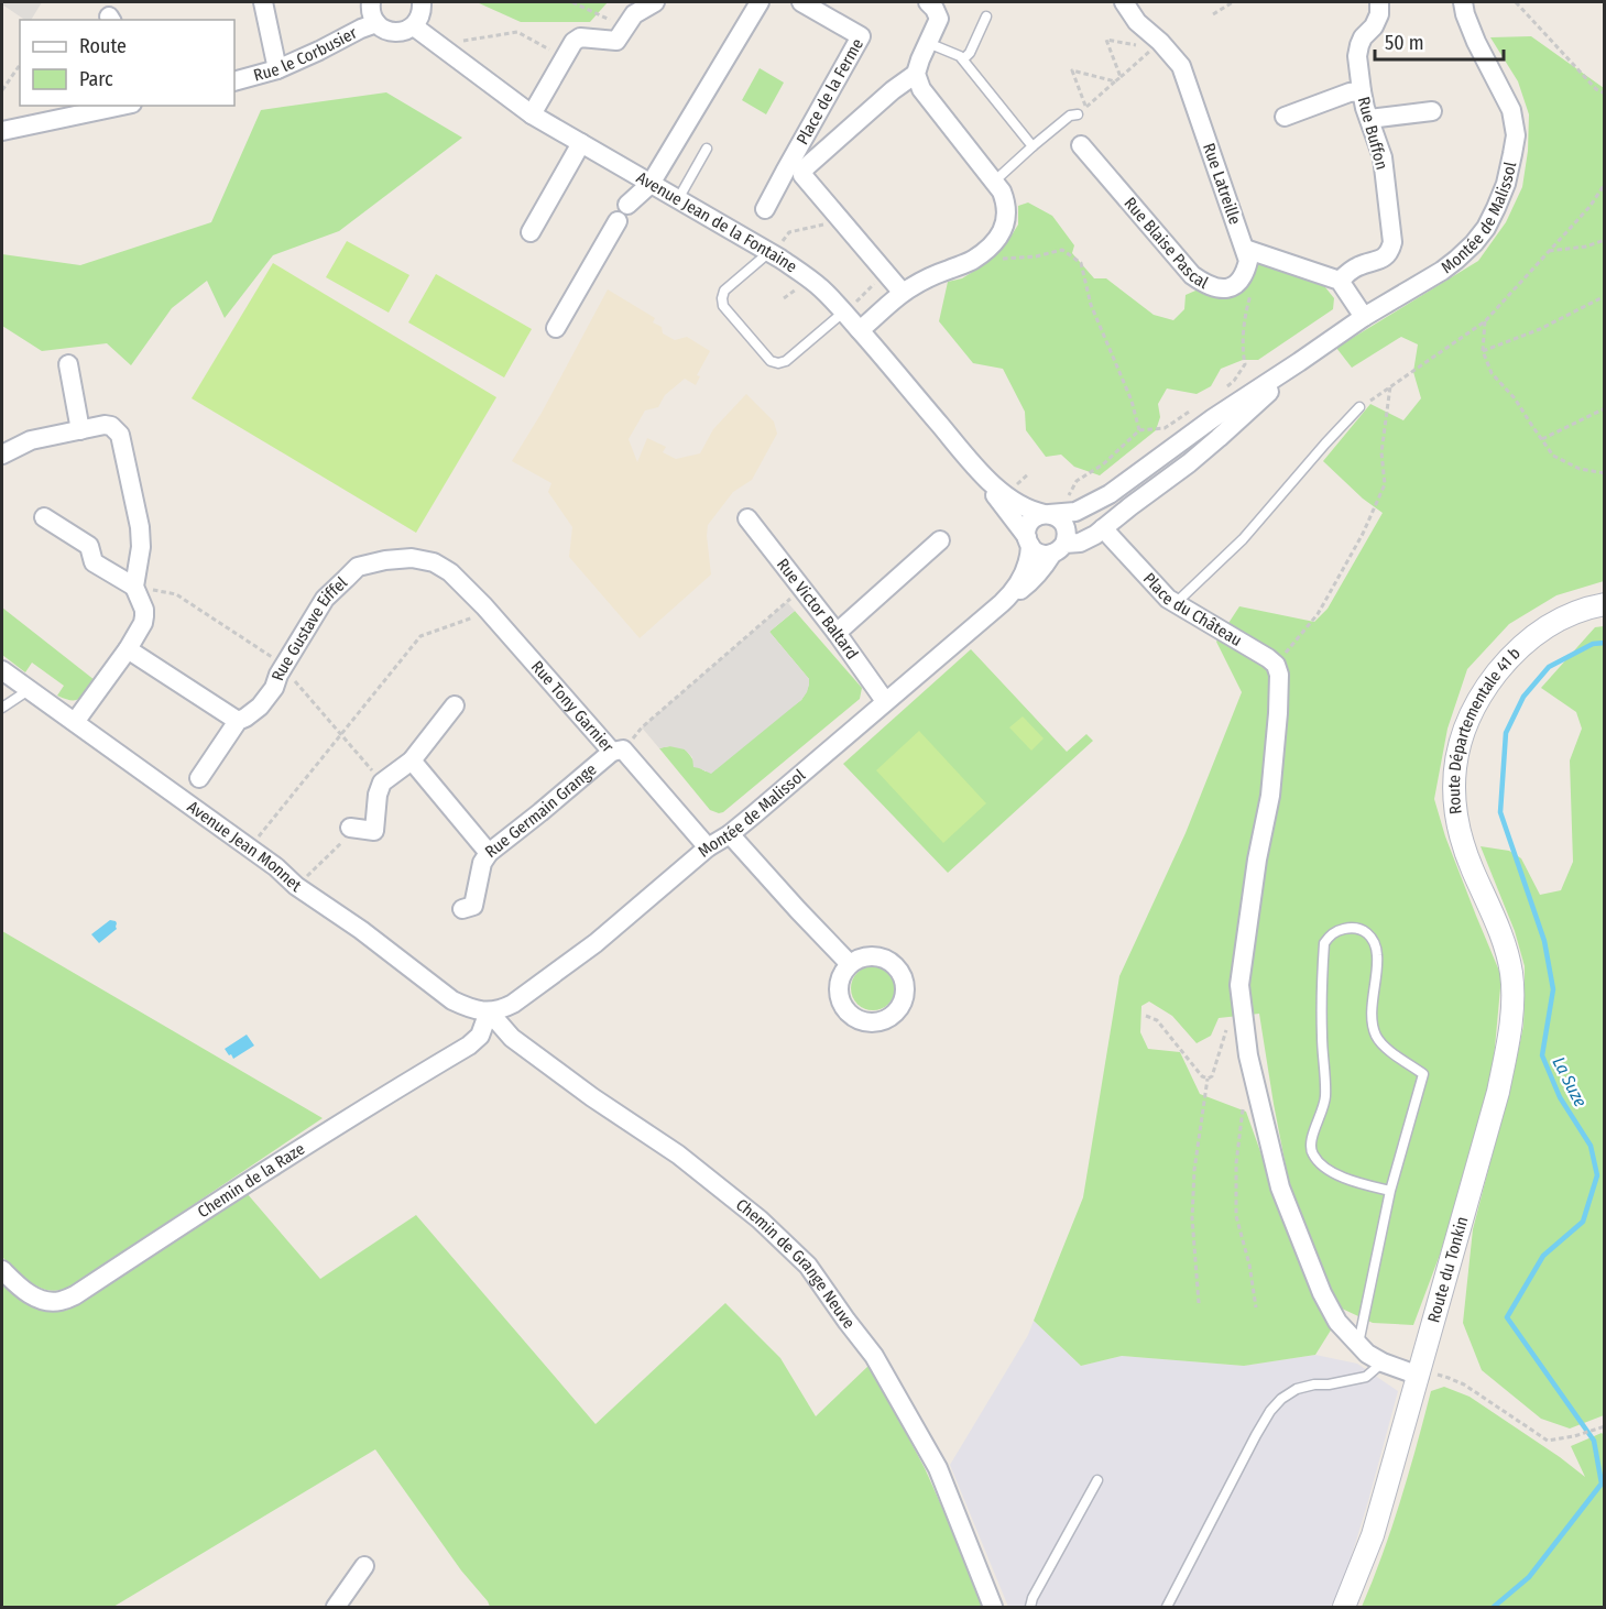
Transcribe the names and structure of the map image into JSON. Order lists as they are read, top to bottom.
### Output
{
  "streets": {
    "street": [
      "Rue le Corbusier",
      "Place de la Ferme",
      "Rue Buffon",
      "Rue Latreille",
      "Montée de Malissol",
      "Avenue Jean de la Fontaine",
      "Rue Blaise Pascal",
      "Place du Château",
      "Rue Victor Baltard",
      "Rue Gustave Eiffel",
      "Rue Tony Garnier",
      "Route Départementale 41 b",
      "Rue Germain Grange",
      "Avenue Jean Monnet",
      "Chemin de la Raze",
      "Chemin de Grange Neuve",
      "Route du Tonkin"
    ]
  },
  "crossings": [
    ["Rue Latreille", "Rue Blaise Pascal"],
    ["Montée de Malissol", "Avenue Jean de la Fontaine"],
    ["Montée de Malissol", "Place du Château"],
    ["Montée de Malissol", "Rue Victor Baltard"],
    ["Montée de Malissol", "Rue Tony Garnier"],
    ["Montée de Malissol", "Avenue Jean Monnet"],
    ["Montée de Malissol", "Chemin de la Raze"],
    ["Montée de Malissol", "Chemin de Grange Neuve"],
    ["Rue Gustave Eiffel", "Rue Tony Garnier"],
    ["Rue Tony Garnier", "Rue Germain Grange"],
    ["Route Départementale 41 b", "Route du Tonkin"],
    ["Avenue Jean Monnet", "Chemin de la Raze"],
    ["Avenue Jean Monnet", "Chemin de Grange Neuve"],
    ["Chemin de la Raze", "Chemin de Grange Neuve"]
  ],
  "water": ["La Suze"],
  "legend": ["Route", "Parc"],
  "scale_bar": "50 m"
}
